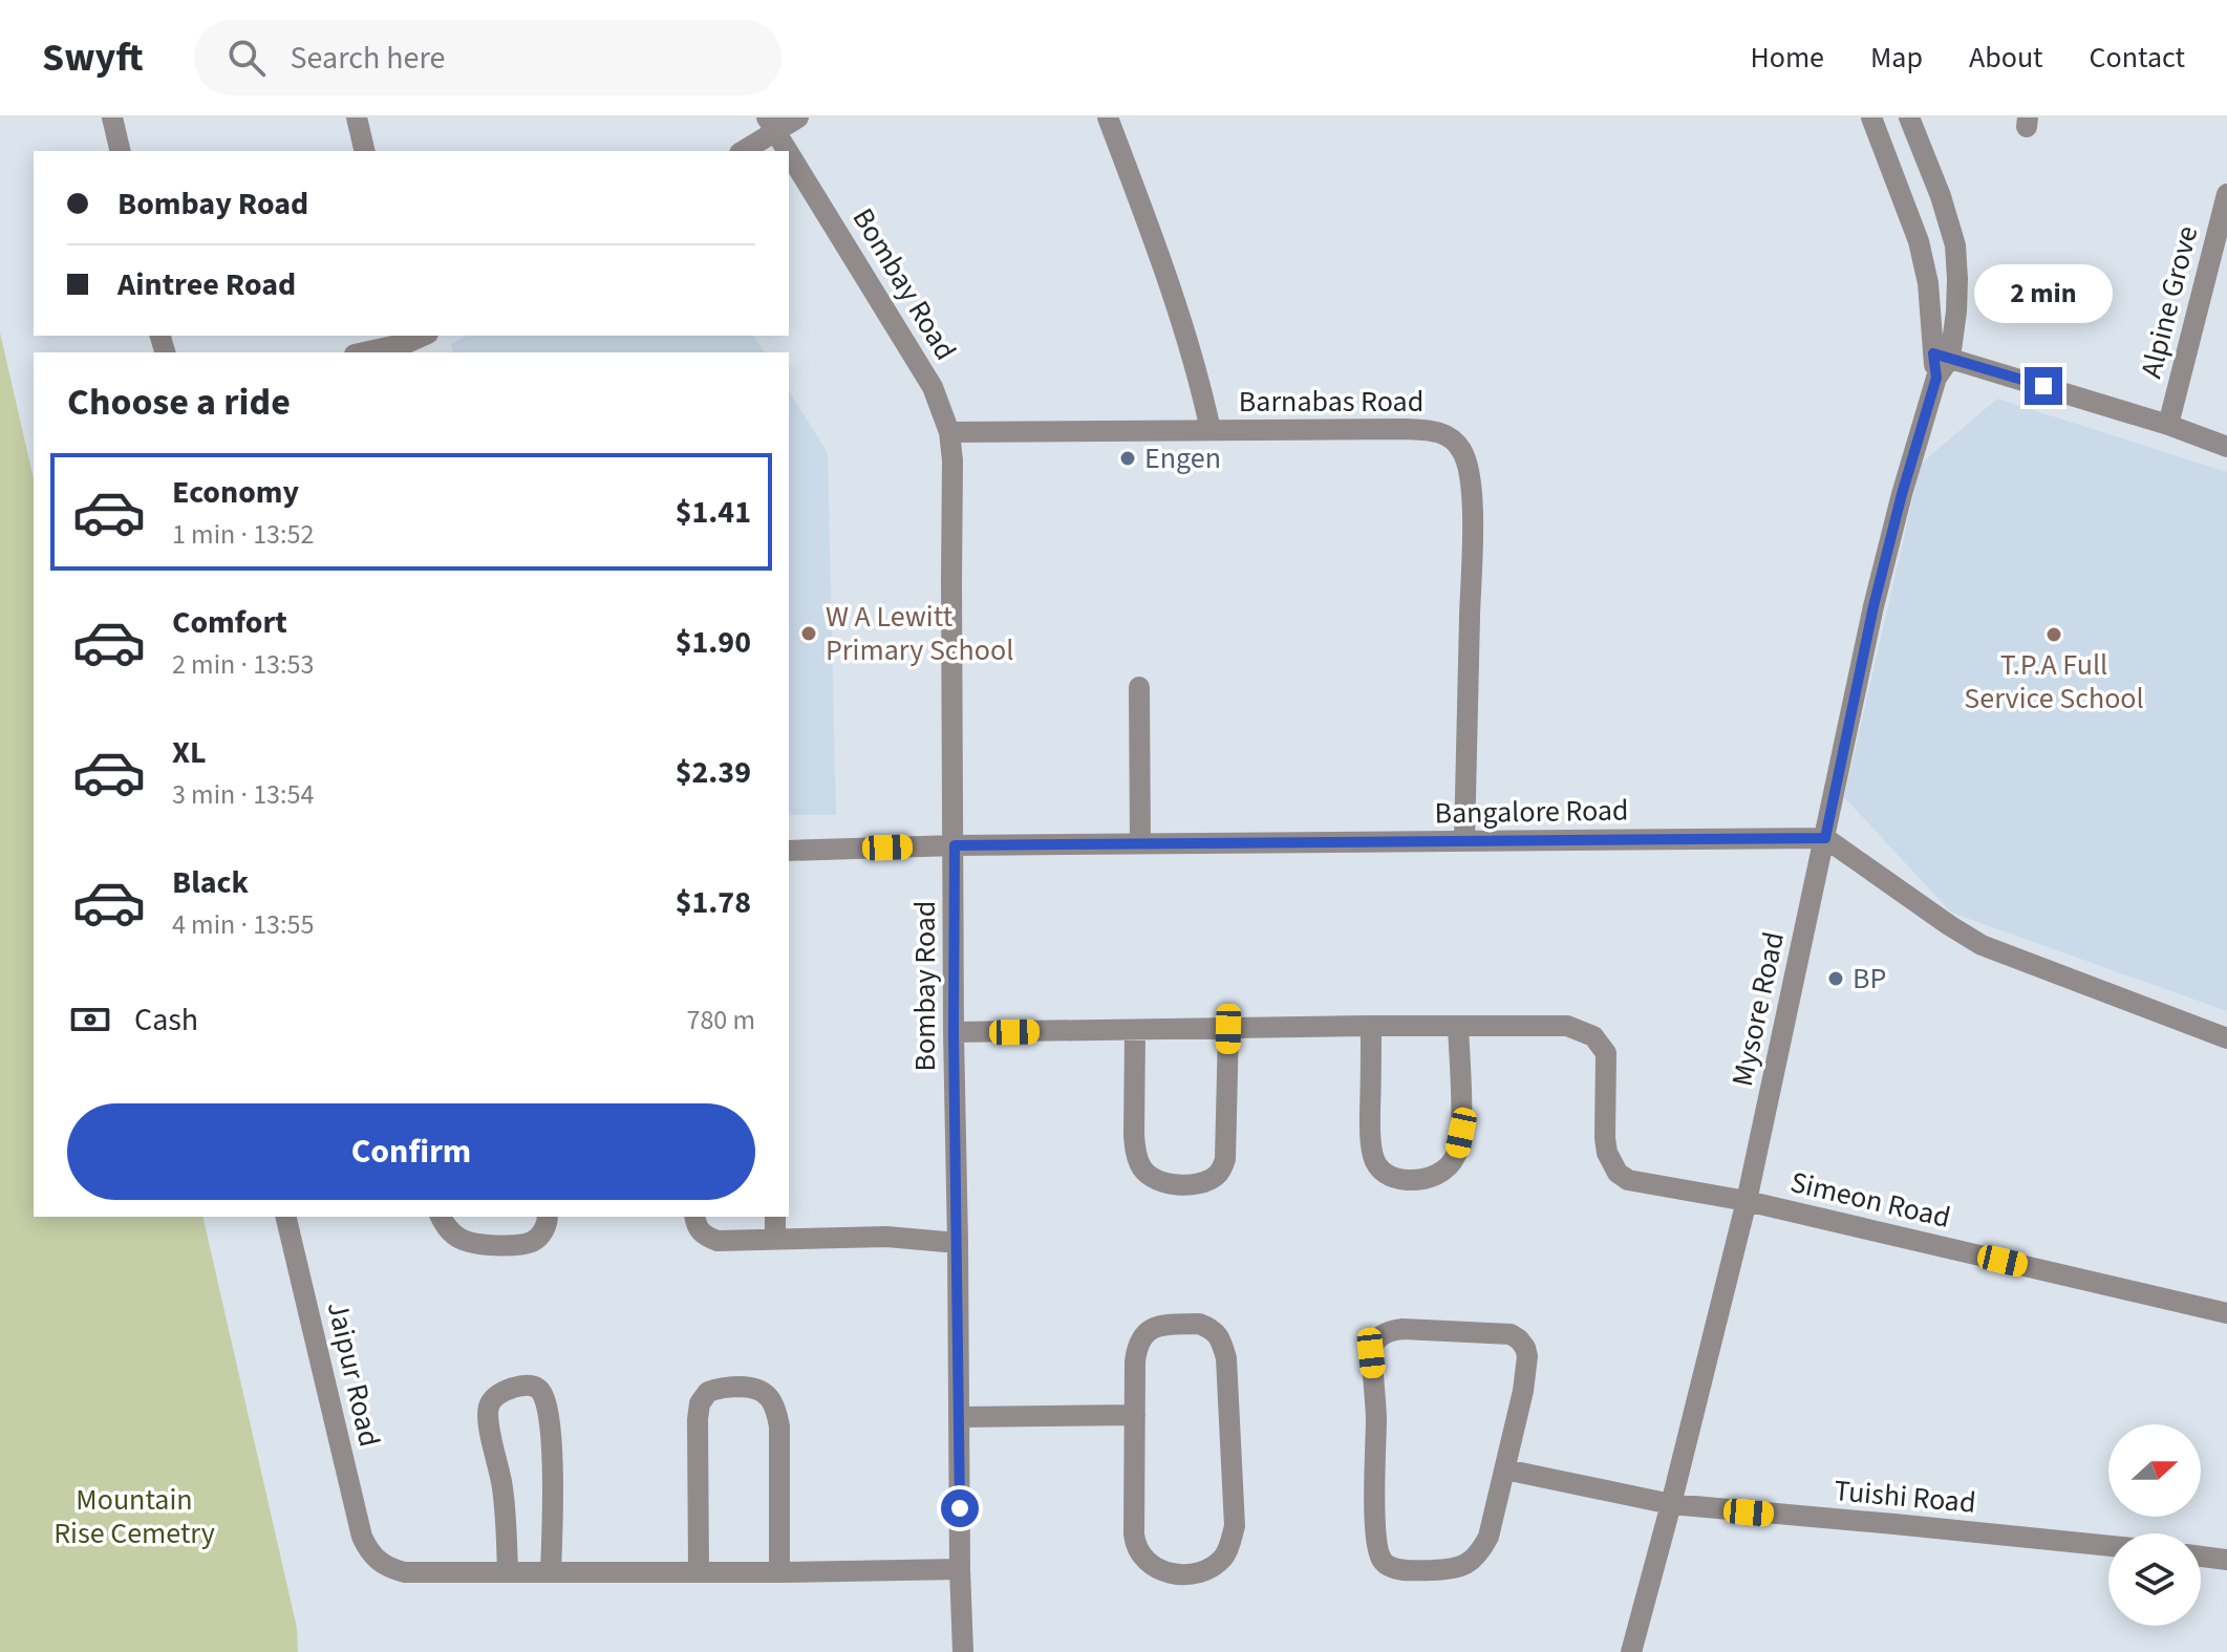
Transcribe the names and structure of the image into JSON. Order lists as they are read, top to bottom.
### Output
{
  "streets": {
    "street": [
      "Bombay Road",
      "Alpine Grove",
      "Barnabas Road",
      "Bangalore Road",
      "Mysore Road",
      "Simeon Road",
      "Jaipur Road",
      "Tuishi Road"
    ]
  },
  "crossings": [
    ["Bombay Road", "Barnabas Road"],
    ["Bombay Road", "Bangalore Road"],
    ["Bombay Road", "Simeon Road"],
    ["Barnabas Road", "Bangalore Road"],
    ["Bangalore Road", "Mysore Road"],
    ["Mysore Road", "Simeon Road"],
    ["Mysore Road", "Tuishi Road"]
  ],
  "parks": ["Mountain Rise Cemetry"],
  "places": [
    "Engen",
    "W A Lewitt Primary School",
    "T.P.A Full Service School",
    "BP"
  ],
  "north": "right",
  "page": {
    "header": "Swyft",
    "search": "Search here",
    "nav": [
      "Home",
      "Map",
      "About",
      "Contact"
    ],
    "banner": ["Bombay Road", "Aintree Road"],
    "bubble": "2 min",
    "heading": "Choose a ride",
    "list": [
      {
        "name": "Economy",
        "note": "1 min · 13:52",
        "value": "$1.41"
      },
      {
        "name": "Comfort",
        "note": "2 min · 13:53",
        "value": "$1.90"
      },
      {
        "name": "XL",
        "note": "3 min · 13:54",
        "value": "$2.39"
      },
      {
        "name": "Black",
        "note": "4 min · 13:55",
        "value": "$1.78"
      }
    ],
    "pay": ["Cash", "780 m"],
    "buttons": "Confirm"
  }
}
